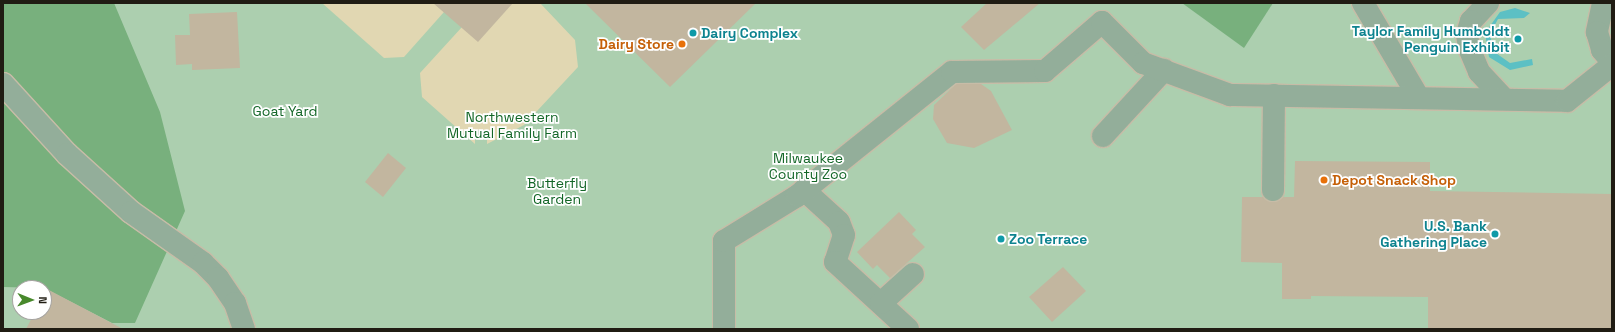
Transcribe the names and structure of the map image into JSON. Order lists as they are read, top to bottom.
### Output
{
  "parks": [
    "Goat Yard",
    "Northwestern Mutual Family Farm",
    "Milwaukee County Zoo",
    "Butterfly Garden"
  ],
  "places": [
    "Dairy Complex",
    "Taylor Family Humboldt Penguin Exhibit",
    "Dairy Store",
    "Depot Snack Shop",
    "U.S. Bank Gathering Place",
    "Zoo Terrace"
  ],
  "north": "right"
}
